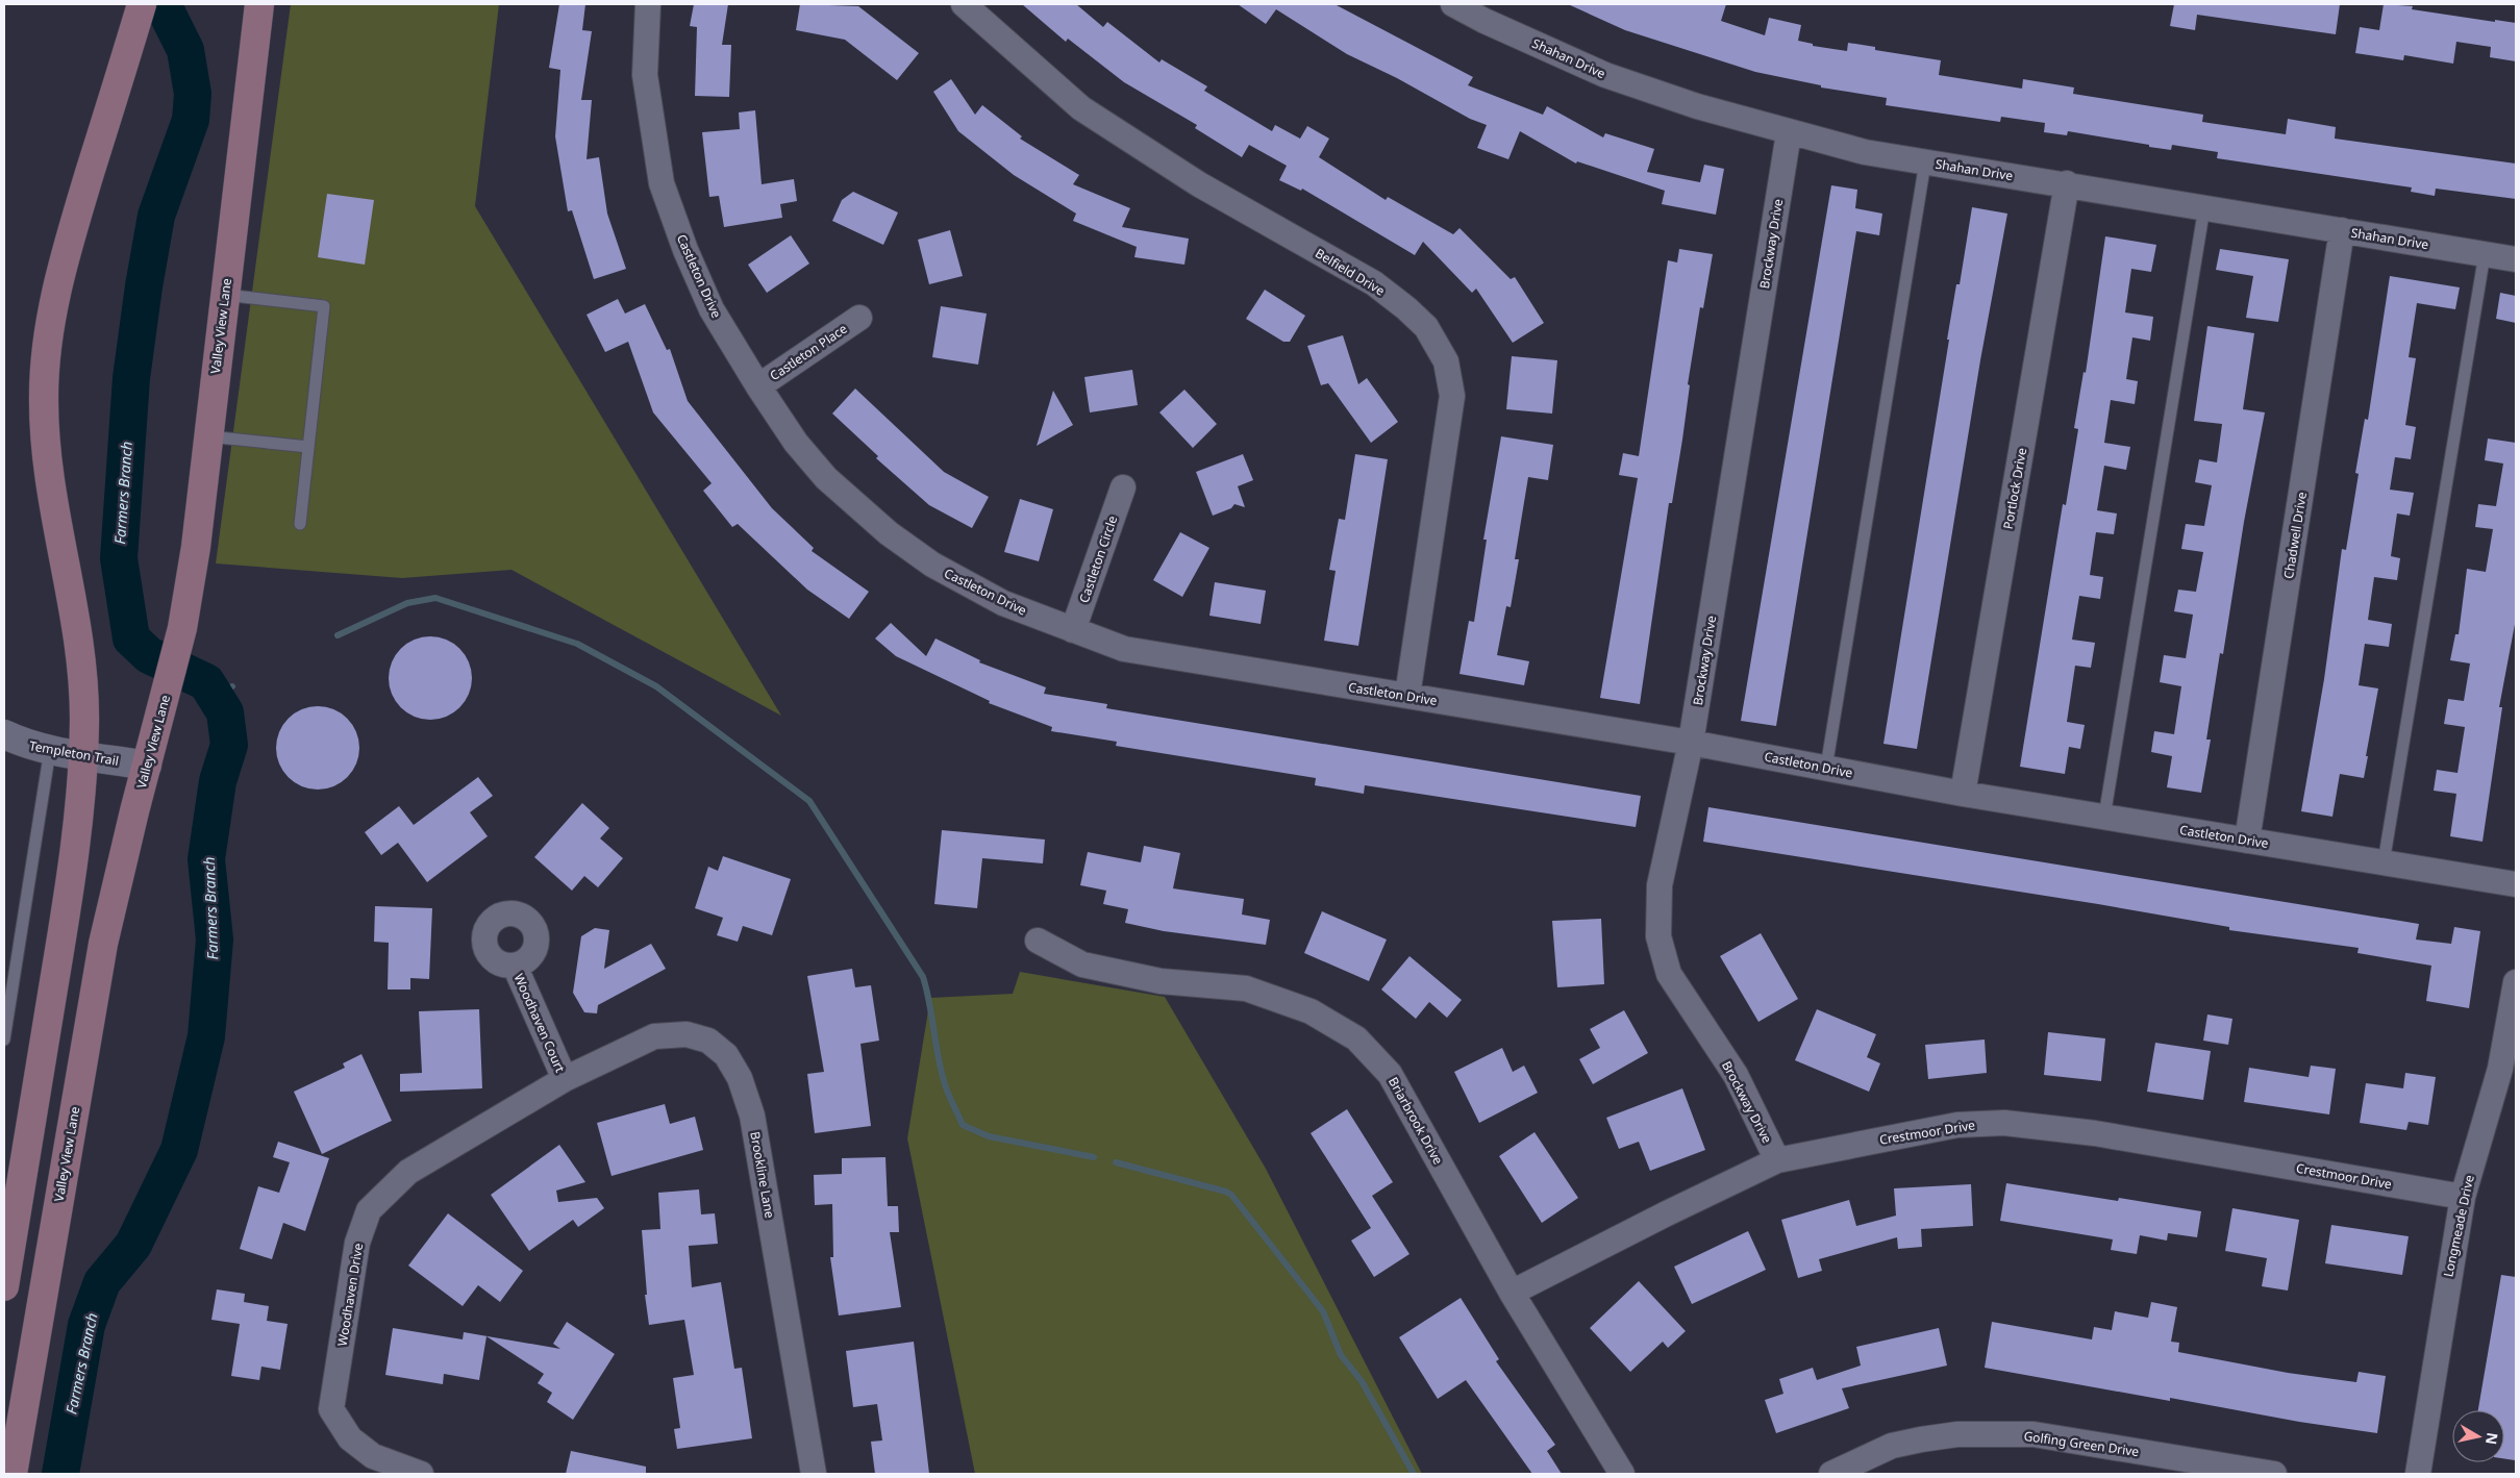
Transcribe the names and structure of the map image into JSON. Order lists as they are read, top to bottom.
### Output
{
  "streets": {
    "main road": ["Valley View Lane"],
    "street": [
      "Shahan Drive",
      "Brockway Drive",
      "Belfield Drive",
      "Castleton Drive",
      "Castleton Place",
      "Portlock Drive",
      "Chadwell Drive",
      "Castleton Circle",
      "Templeton Trail",
      "Woodhaven Court",
      "Briarbrook Drive",
      "Crestmoor Drive",
      "Brookline Lane",
      "Longmeade Drive",
      "Woodhaven Drive",
      "Golfing Green Drive"
    ]
  },
  "crossings": [
    ["Shahan Drive", "Brockway Drive"],
    ["Shahan Drive", "Portlock Drive"],
    ["Shahan Drive", "Chadwell Drive"],
    ["Brockway Drive", "Castleton Drive"],
    ["Brockway Drive", "Crestmoor Drive"],
    ["Belfield Drive", "Castleton Drive"],
    ["Castleton Drive", "Castleton Place"],
    ["Castleton Drive", "Portlock Drive"],
    ["Castleton Drive", "Chadwell Drive"],
    ["Castleton Drive", "Castleton Circle"],
    ["Valley View Lane", "Templeton Trail"],
    ["Woodhaven Court", "Brookline Lane"],
    ["Woodhaven Court", "Woodhaven Drive"],
    ["Briarbrook Drive", "Crestmoor Drive"],
    ["Crestmoor Drive", "Longmeade Drive"],
    ["Brookline Lane", "Woodhaven Drive"]
  ],
  "water": ["Farmers Branch"],
  "north": "right"
}
